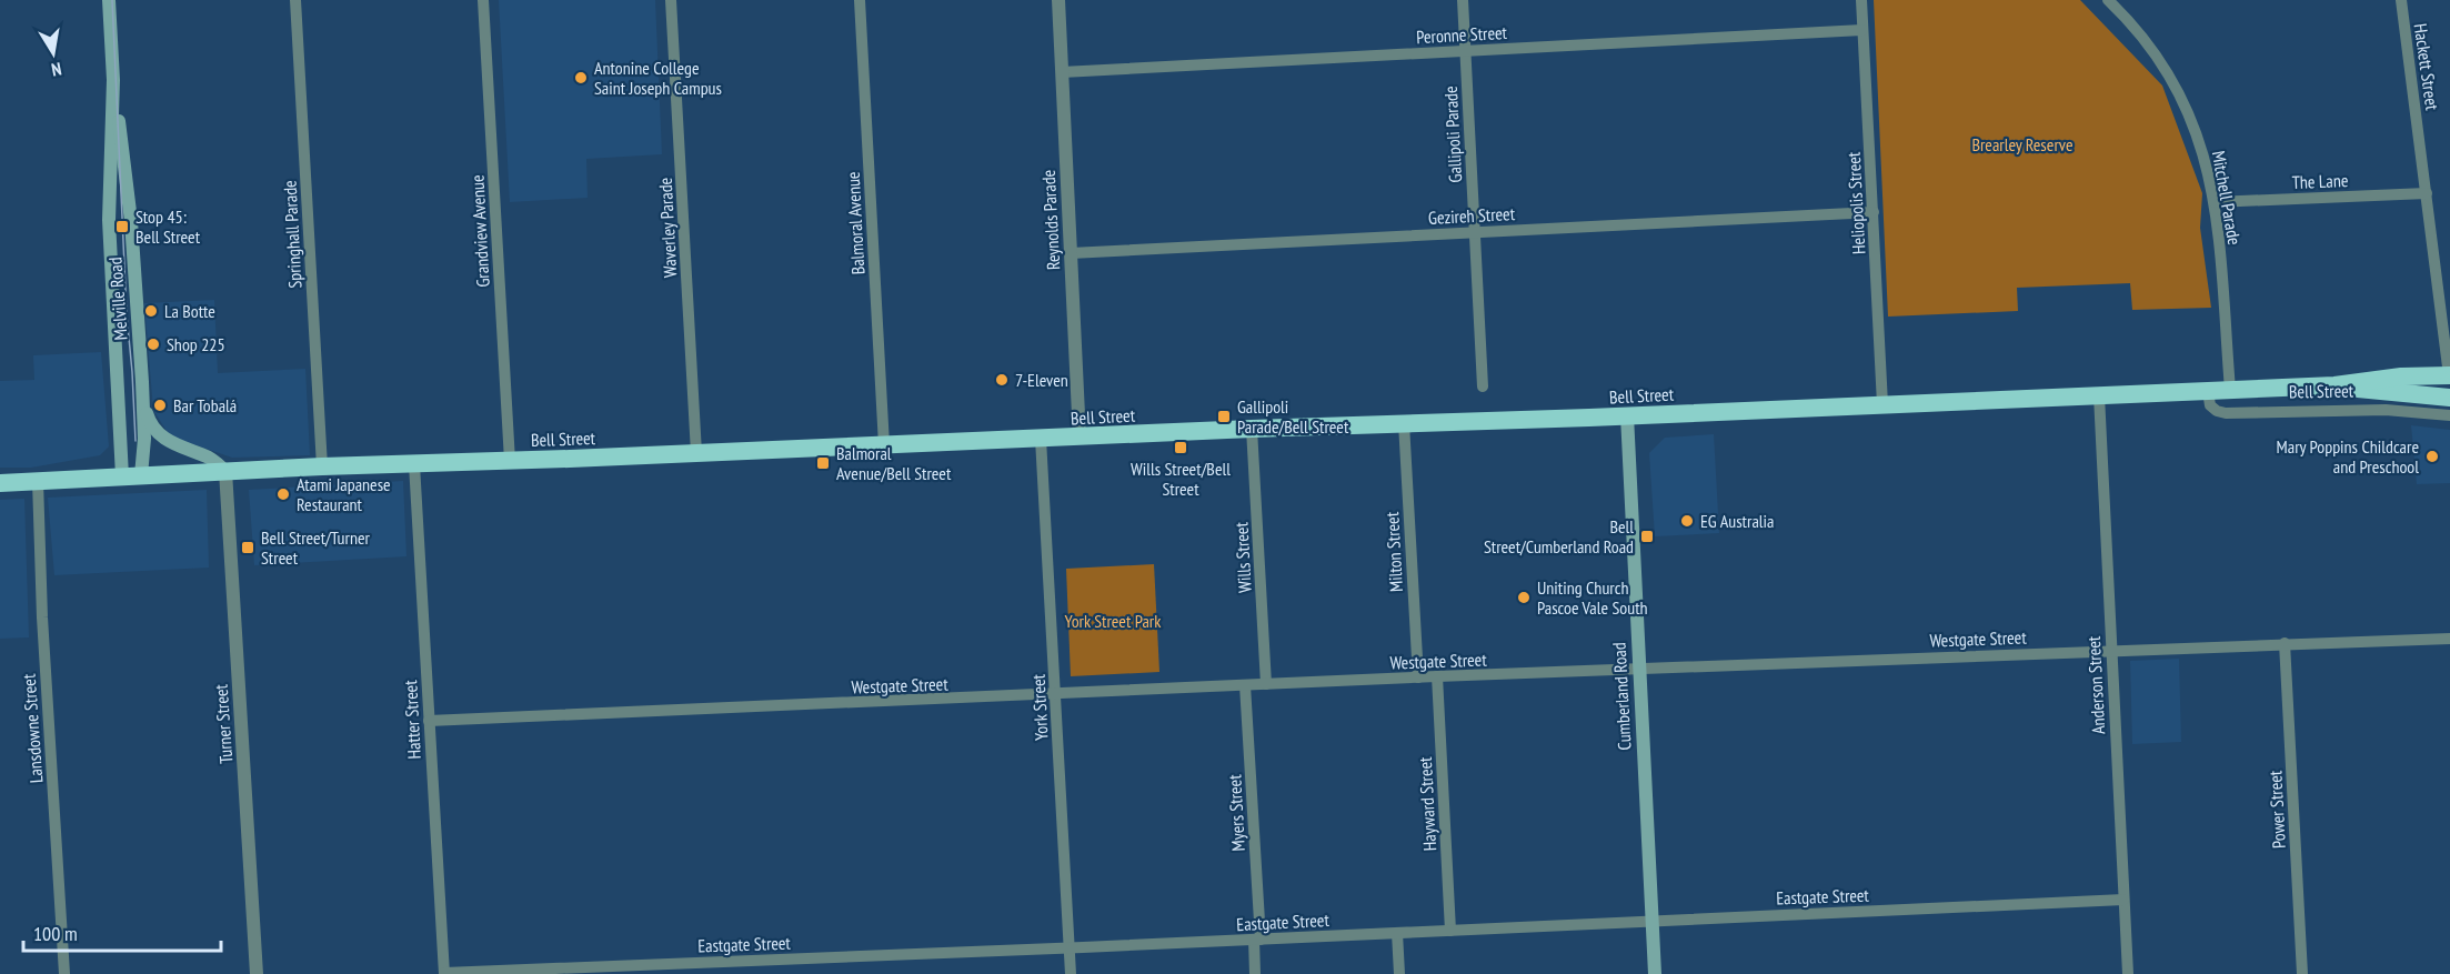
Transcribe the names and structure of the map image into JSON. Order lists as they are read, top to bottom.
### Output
{
  "streets": {
    "highway": ["Bell Street"],
    "main road": ["Melville Road", "Cumberland Road"],
    "street": [
      "Peronne Street",
      "Hackett Street",
      "Gallipoli Parade",
      "The Lane",
      "Mitchell Parade",
      "Heliopolis Street",
      "Gezireh Street",
      "Reynolds Parade",
      "Balmoral Avenue",
      "Waverley Parade",
      "Grandview Avenue",
      "Springhall Parade",
      "Milton Street",
      "Wills Street",
      "Westgate Street",
      "Anderson Street",
      "York Street",
      "Hatter Street",
      "Turner Street",
      "Lansdowne Street",
      "Hayward Street",
      "Power Street",
      "Myers Street",
      "Eastgate Street"
    ]
  },
  "crossings": [
    ["Peronne Street", "Gallipoli Parade"],
    ["Peronne Street", "Heliopolis Street"],
    ["Peronne Street", "Reynolds Parade"],
    ["Hackett Street", "The Lane"],
    ["Hackett Street", "Bell Street"],
    ["Gallipoli Parade", "Gezireh Street"],
    ["The Lane", "Mitchell Parade"],
    ["Mitchell Parade", "Bell Street"],
    ["Heliopolis Street", "Gezireh Street"],
    ["Heliopolis Street", "Bell Street"],
    ["Gezireh Street", "Reynolds Parade"],
    ["Reynolds Parade", "Bell Street"],
    ["Balmoral Avenue", "Bell Street"],
    ["Waverley Parade", "Bell Street"],
    ["Grandview Avenue", "Bell Street"],
    ["Springhall Parade", "Bell Street"],
    ["Melville Road", "Bell Street"],
    ["Bell Street", "Milton Street"],
    ["Bell Street", "Wills Street"],
    ["Bell Street", "Anderson Street"],
    ["Bell Street", "Cumberland Road"],
    ["Bell Street", "York Street"],
    ["Bell Street", "Hatter Street"],
    ["Bell Street", "Turner Street"],
    ["Bell Street", "Lansdowne Street"],
    ["Milton Street", "Westgate Street"],
    ["Wills Street", "Westgate Street"],
    ["Westgate Street", "Anderson Street"],
    ["Westgate Street", "Cumberland Road"],
    ["Westgate Street", "York Street"],
    ["Westgate Street", "Hatter Street"],
    ["Westgate Street", "Hayward Street"],
    ["Westgate Street", "Power Street"],
    ["Westgate Street", "Myers Street"],
    ["Anderson Street", "Eastgate Street"],
    ["Cumberland Road", "Eastgate Street"],
    ["York Street", "Eastgate Street"],
    ["Hatter Street", "Eastgate Street"],
    ["Hayward Street", "Eastgate Street"],
    ["Myers Street", "Eastgate Street"]
  ],
  "parks": ["Brearley Reserve", "York Street Park"],
  "places": {
    "other": [
      "Antonine College Saint Joseph Campus",
      "La Botte",
      "Shop 225",
      "7-Eleven",
      "Bar Tobalá",
      "Mary Poppins Childcare and Preschool",
      "Atami Japanese Restaurant",
      "EG Australia",
      "Uniting Church Pascoe Vale South"
    ],
    "transit": [
      "Stop 45: Bell Street",
      "Gallipoli Parade/Bell Street",
      "Wills Street/Bell Street",
      "Balmoral Avenue/Bell Street",
      "Bell Street/Cumberland Road",
      "Bell Street/Turner Street"
    ]
  },
  "scale_bar": "100 m",
  "north": "bottom"
}
